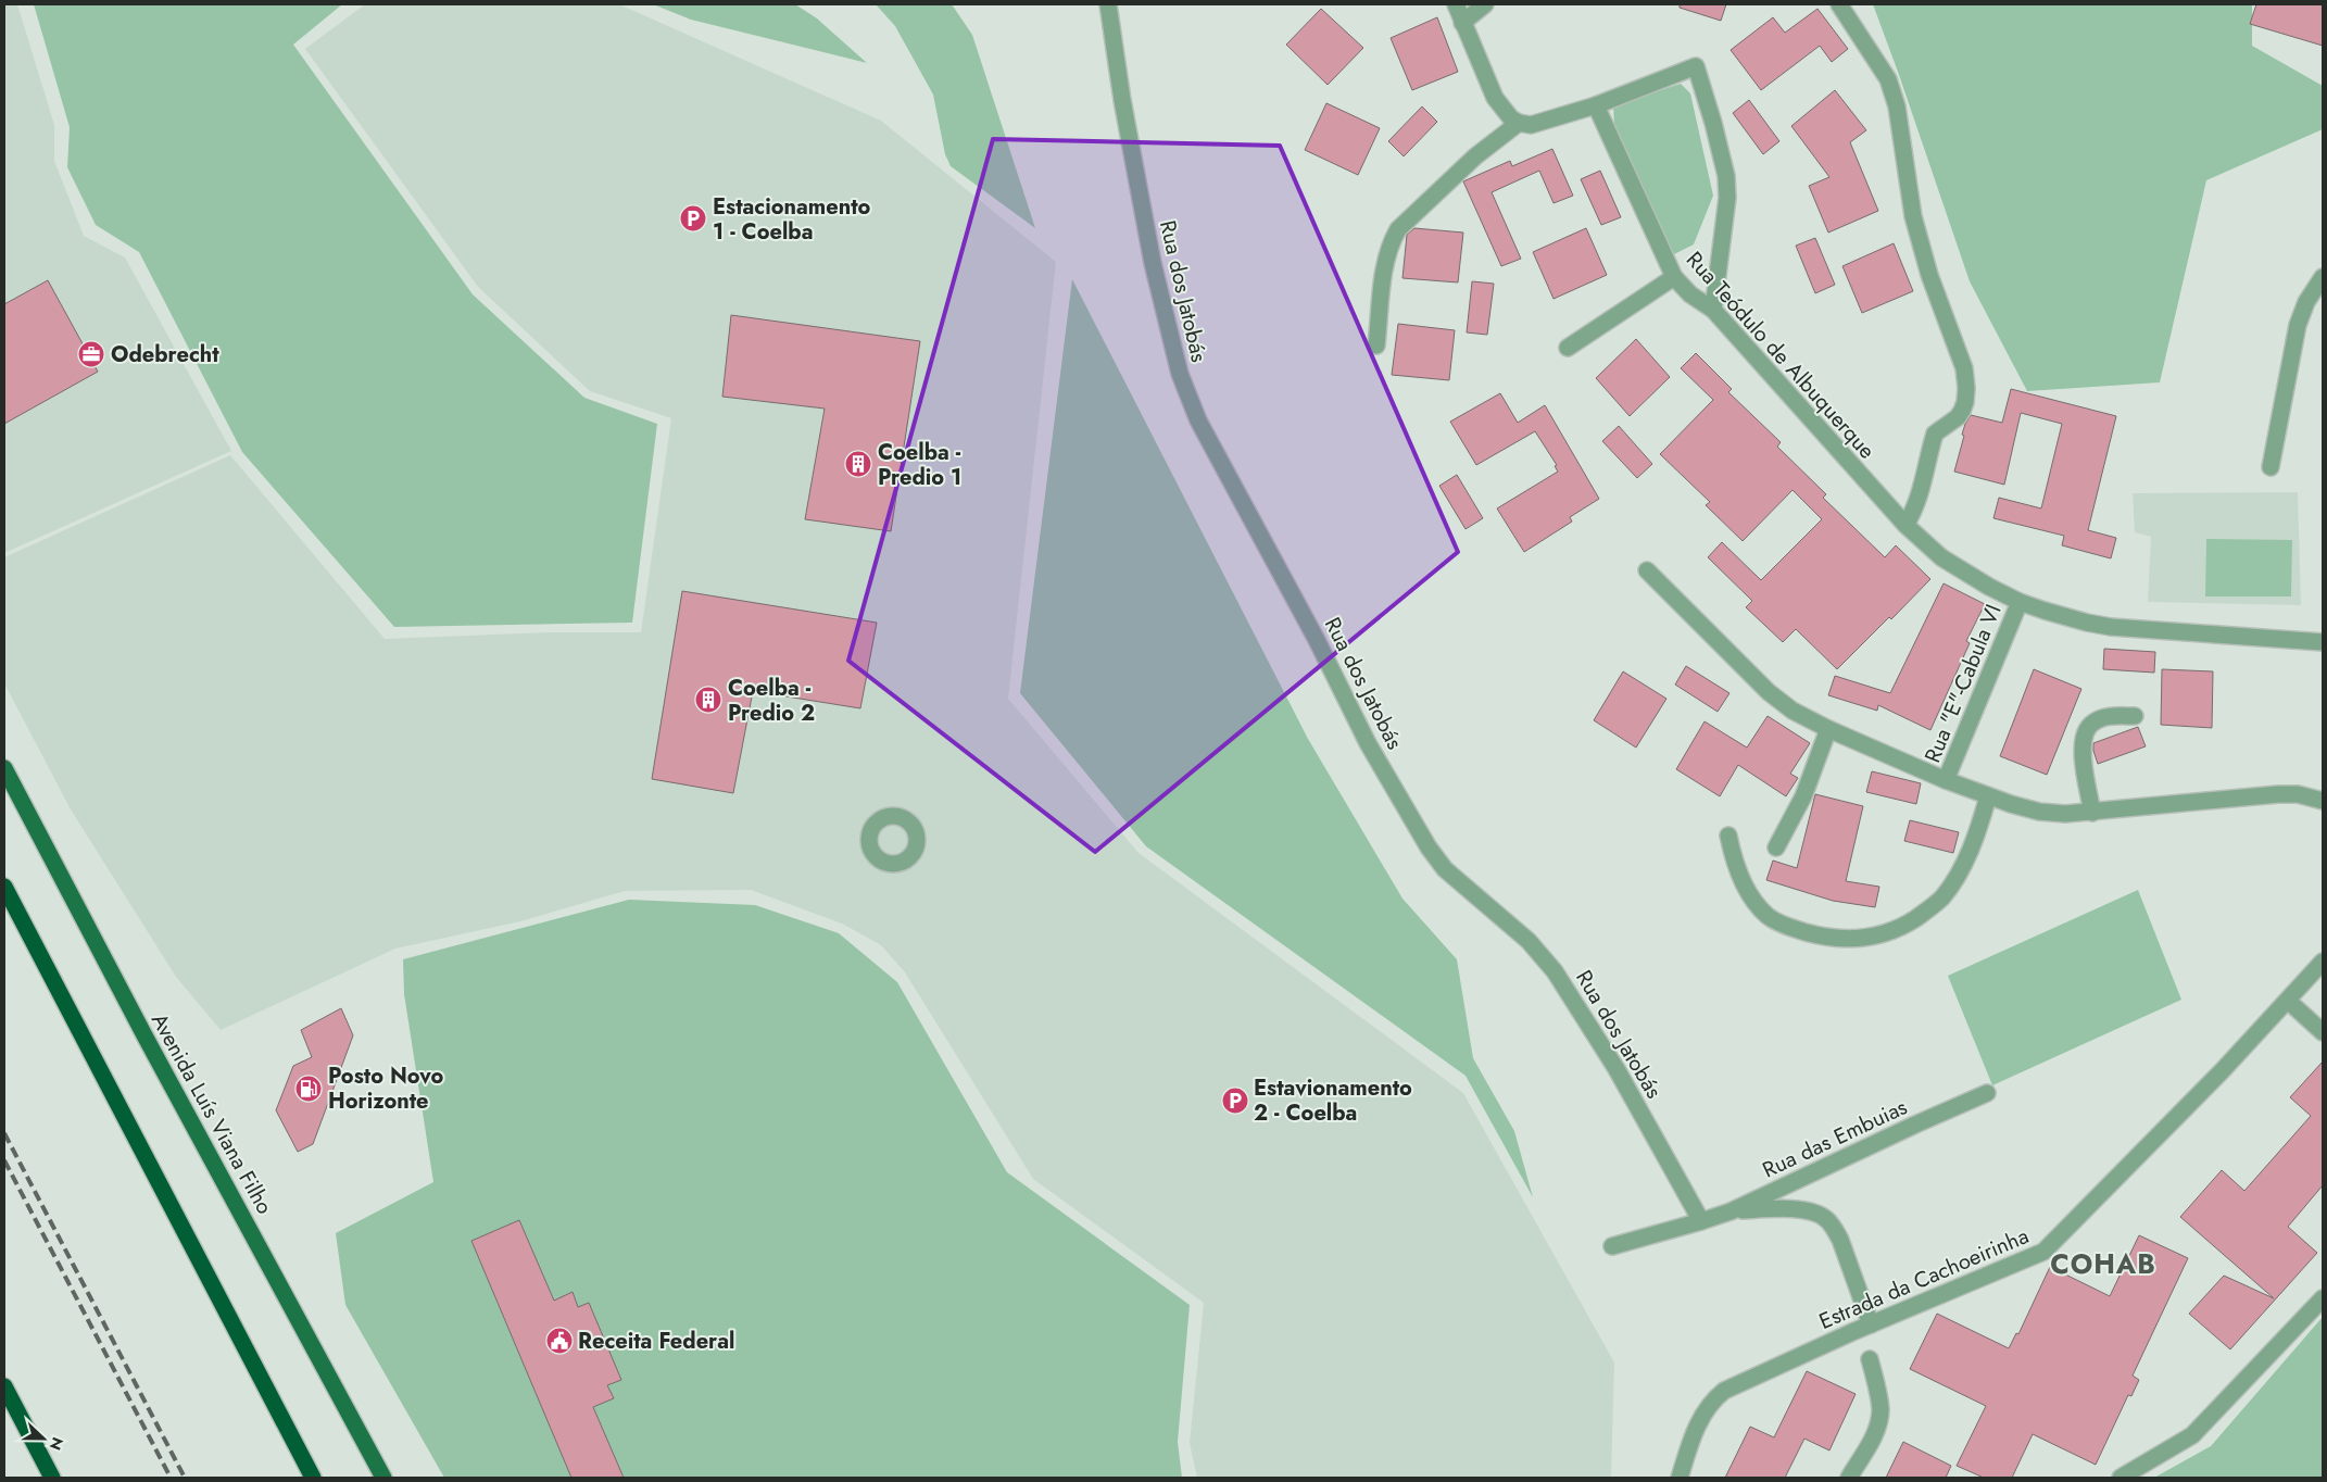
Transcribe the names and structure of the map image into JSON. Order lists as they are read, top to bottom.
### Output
{
  "streets": {
    "main road": ["Avenida Luís Viana Filho"],
    "street": [
      "Rua dos Jatobás",
      "Rua Teódulo de Albuquerque",
      "Rua \"E\"-Cabula VI",
      "Rua das Embuias",
      "Estrada da Cachoeirinha"
    ]
  },
  "crossings": [
    ["Rua dos Jatobás", "Rua das Embuias"],
    ["Rua Teódulo de Albuquerque", "Rua \"E\"-Cabula VI"]
  ],
  "districts": ["COHAB"],
  "places": {
    "parking": ["Estacionamento 1 - Coelba", "Estavionamento 2 - Coelba"],
    "office": ["Odebrecht"],
    "building": ["Coelba - Predio 1", "Coelba - Predio 2"],
    "fuel station": ["Posto Novo Horizonte"],
    "public building": ["Receita Federal"]
  },
  "north": "right"
}
